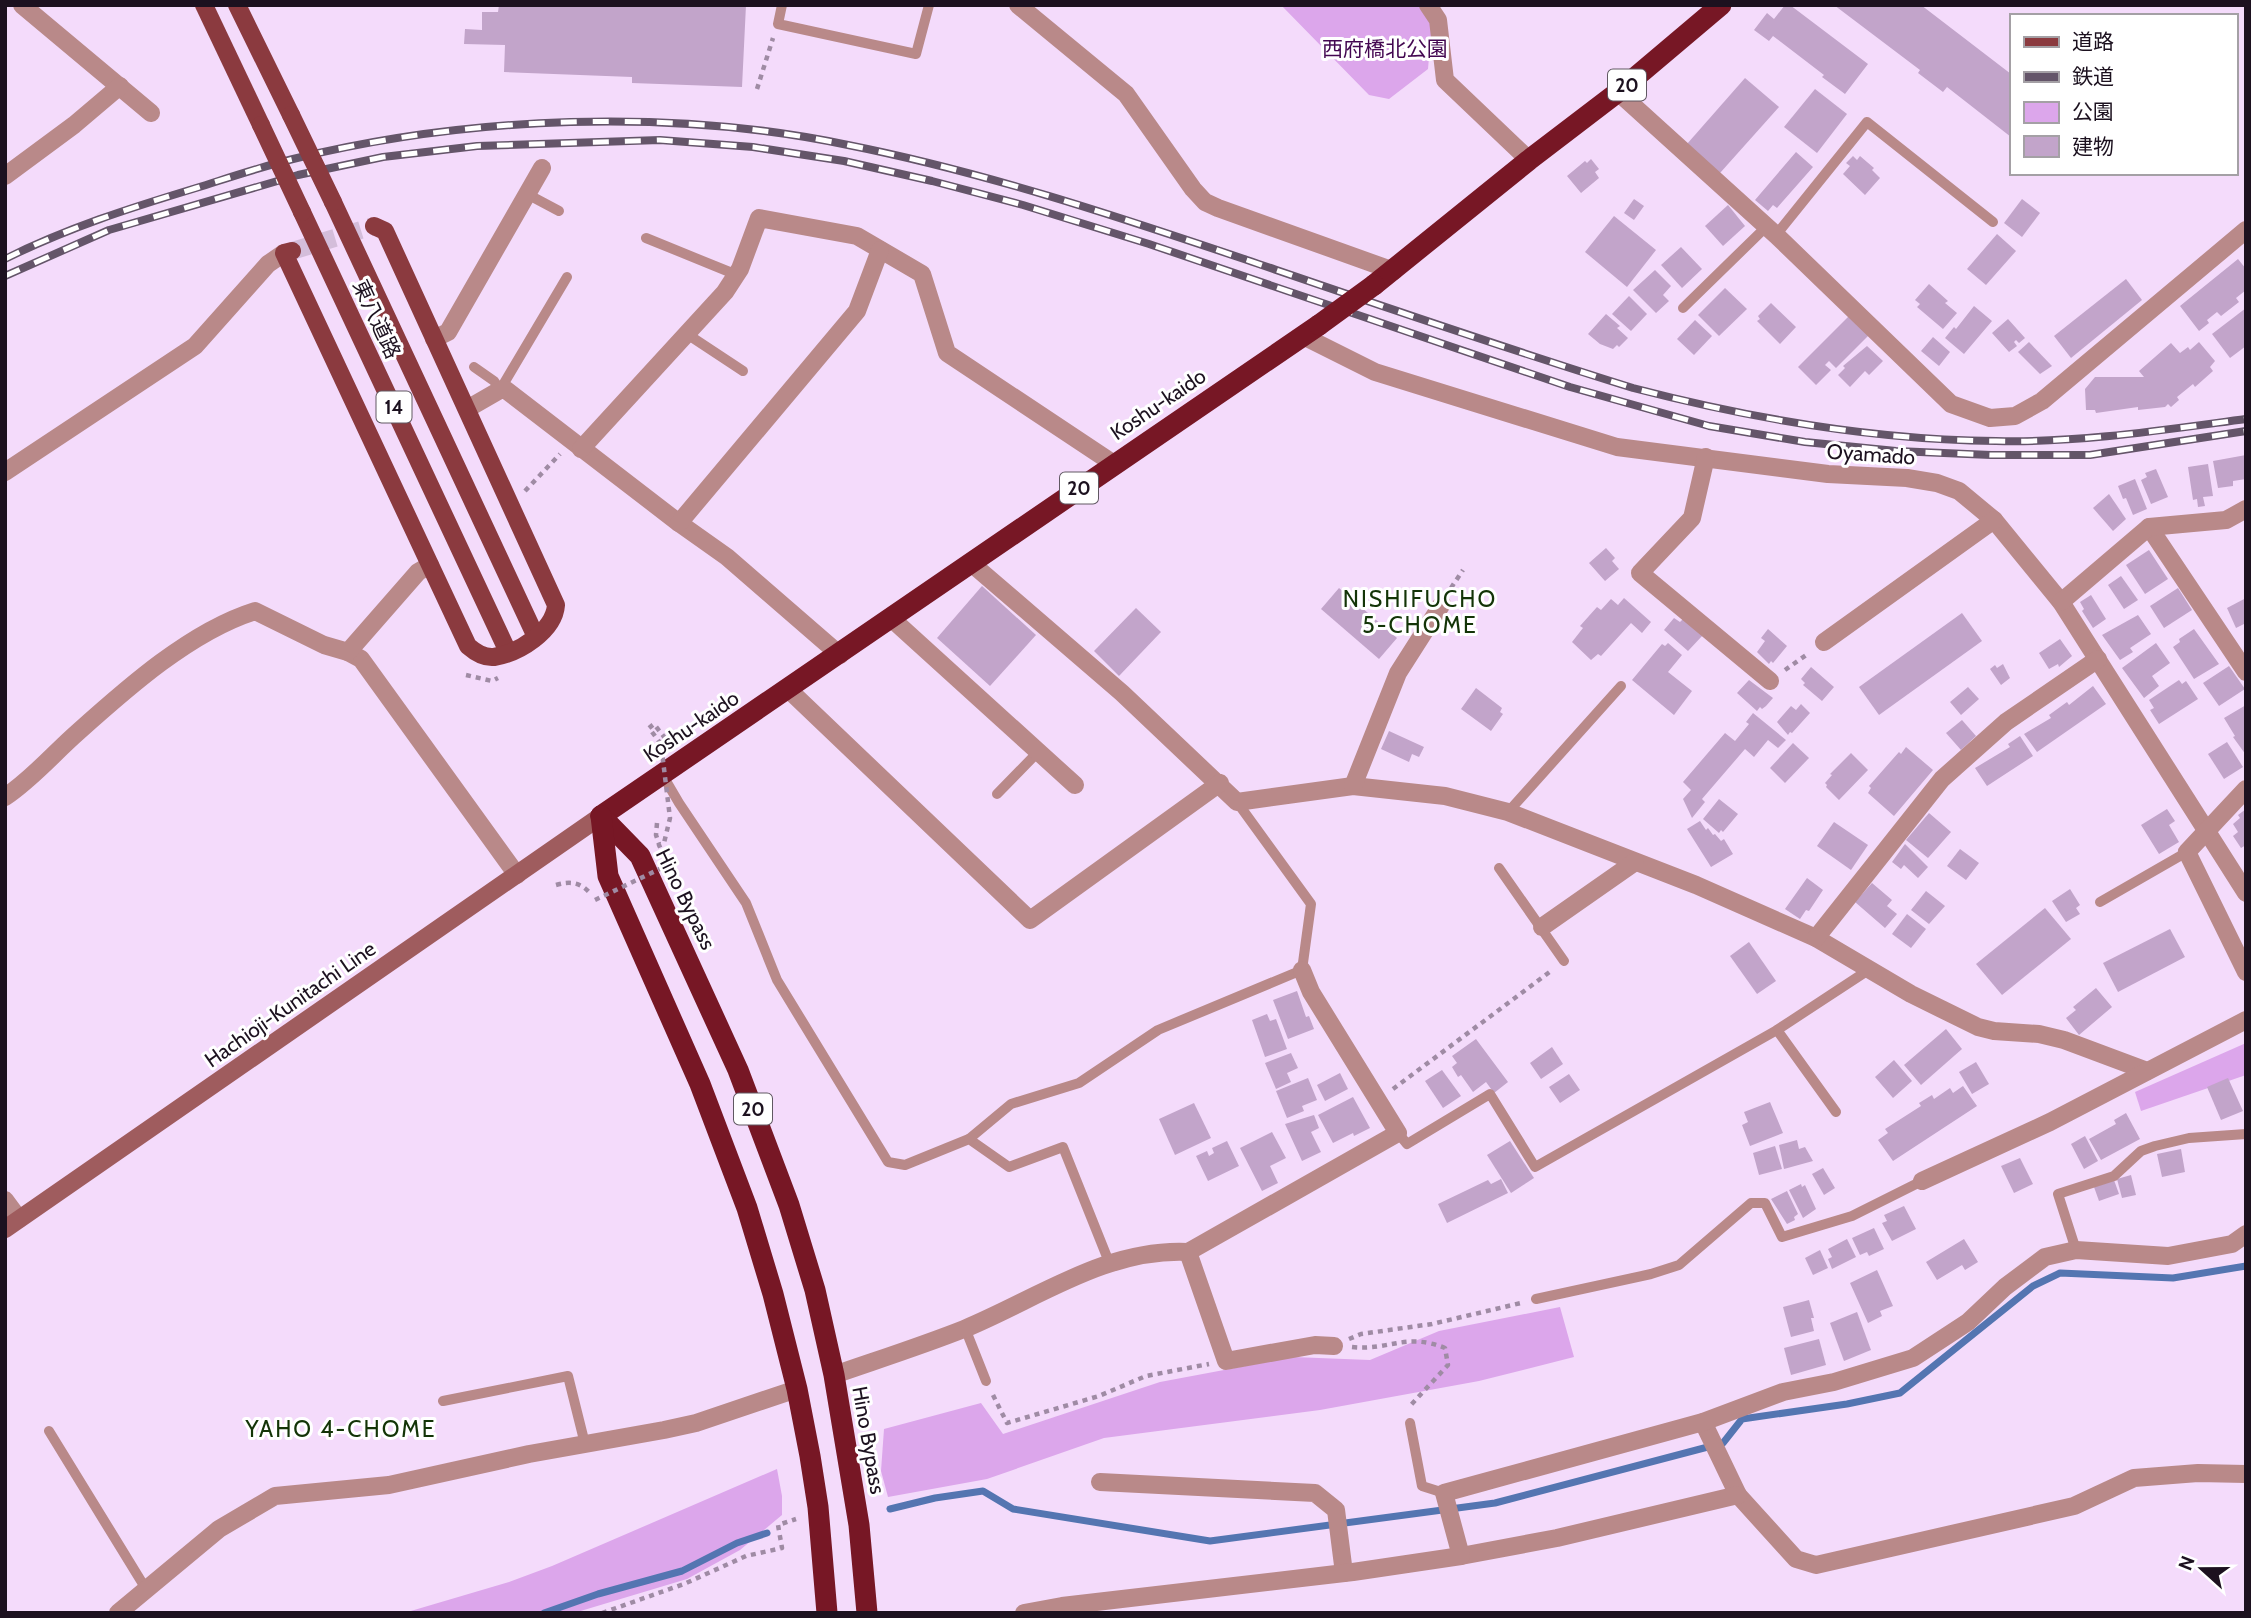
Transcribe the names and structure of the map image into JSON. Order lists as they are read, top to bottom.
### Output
{
  "streets": {
    "highway": ["20", "Koshu-kaido", "Hino Bypass"],
    "main road": ["東八道路", "14", "Hachioji-Kunitachi Line"],
    "street": ["Oyamado"]
  },
  "crossings": [
    ["20", "Koshu-kaido"],
    ["20", "Hino Bypass"],
    ["20", "Hachioji-Kunitachi Line"],
    ["Koshu-kaido", "Oyamado"],
    ["Koshu-kaido", "Hino Bypass"],
    ["Koshu-kaido", "Hachioji-Kunitachi Line"],
    ["Hino Bypass", "Hachioji-Kunitachi Line"]
  ],
  "districts": ["NISHIFUCHO 5-CHOME", "YAHO 4-CHOME"],
  "parks": ["西府橋北公園"],
  "legend": [
    "道路",
    "鉄道",
    "公園",
    "建物"
  ],
  "north": "left"
}
